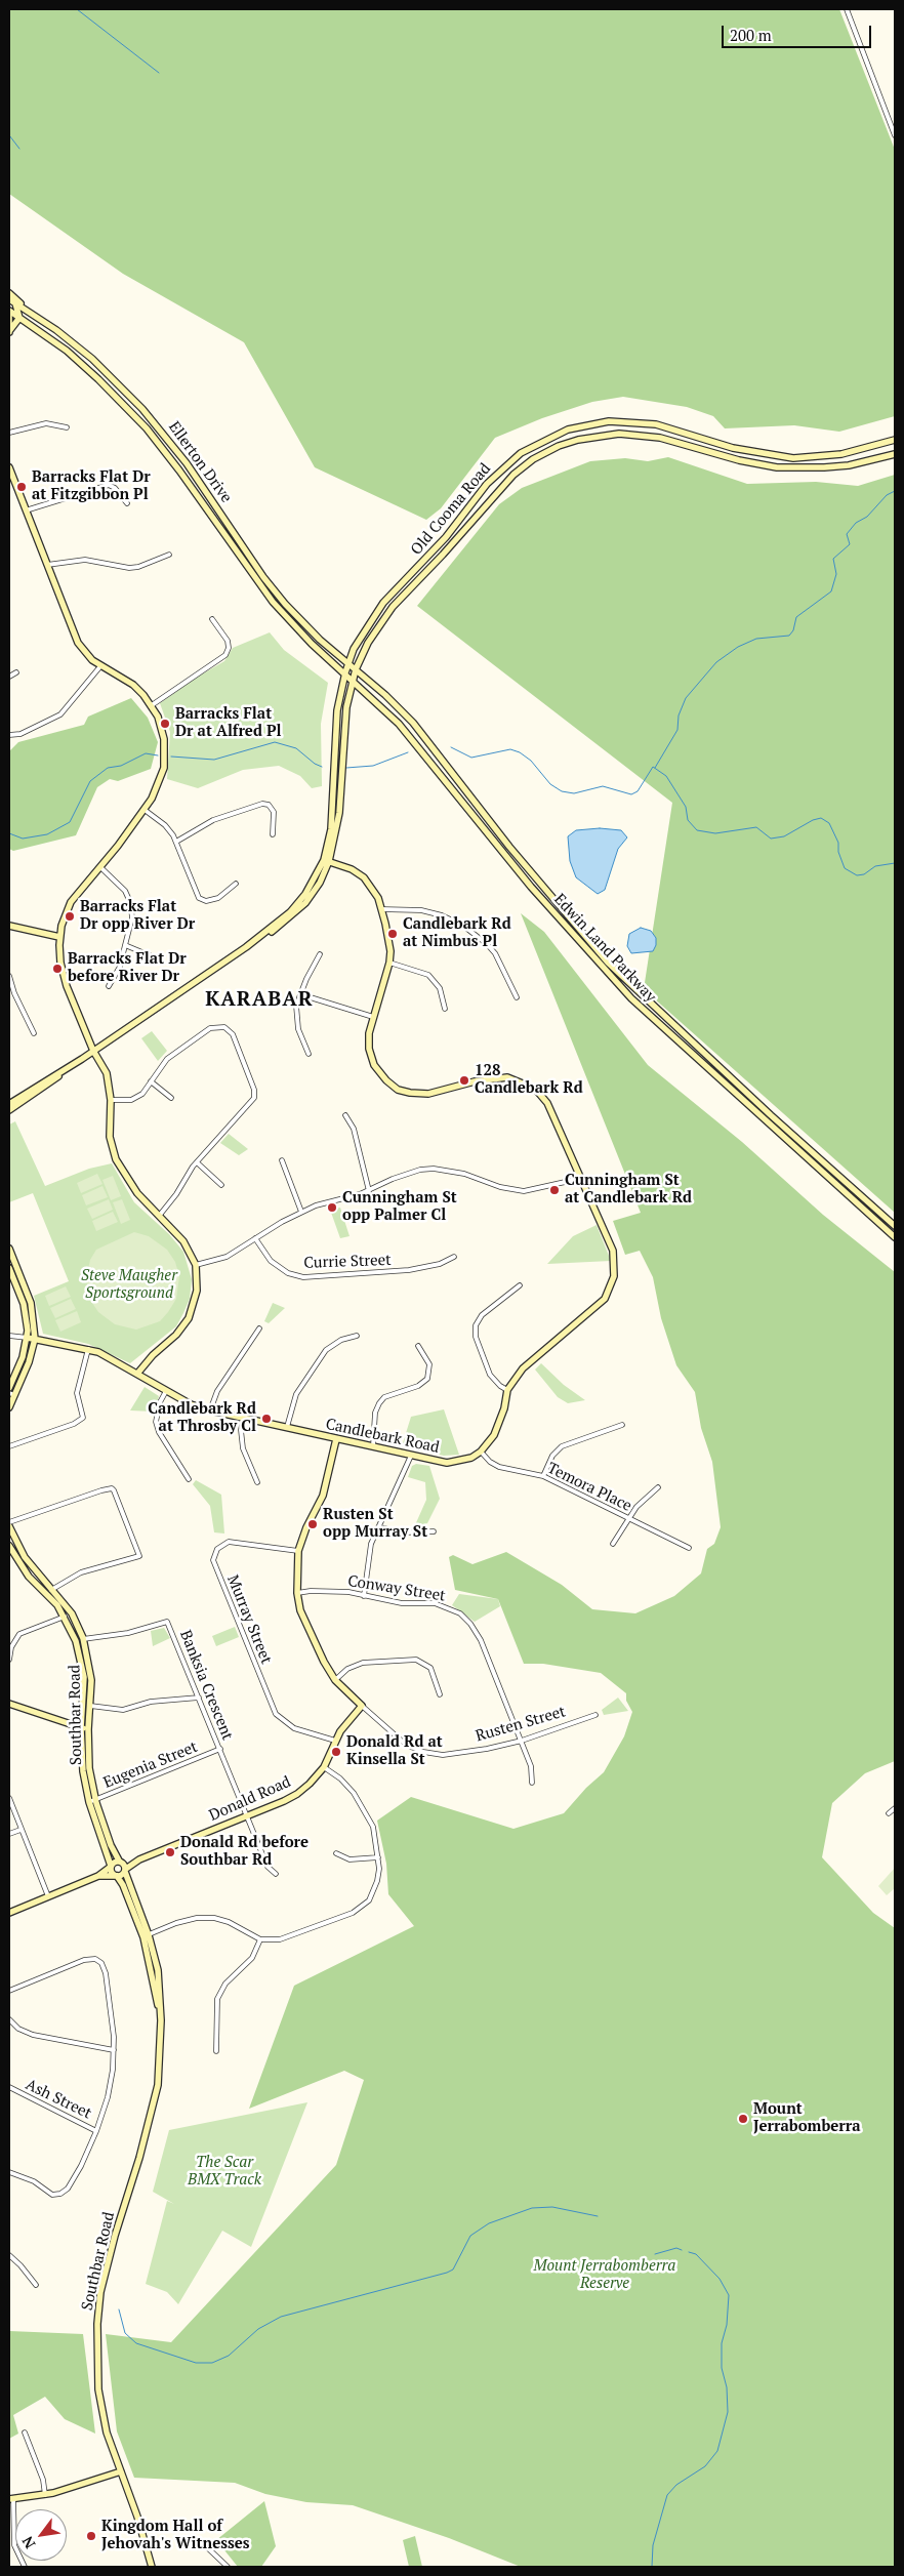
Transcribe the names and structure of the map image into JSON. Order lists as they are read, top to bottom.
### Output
{
  "streets": {
    "main road": [
      "Ellerton Drive",
      "Old Cooma Road",
      "Edwin Land Parkway",
      "Candlebark Road",
      "Southbar Road",
      "Rusten Street",
      "Donald Road"
    ],
    "street": [
      "Currie Street",
      "Temora Place",
      "Conway Street",
      "Murray Street",
      "Banksia Crescent",
      "Eugenia Street",
      "Ash Street"
    ]
  },
  "crossings": [
    ["Ellerton Drive", "Old Cooma Road"],
    ["Ellerton Drive", "Edwin Land Parkway"],
    ["Old Cooma Road", "Edwin Land Parkway"],
    ["Candlebark Road", "Temora Place"],
    ["Candlebark Road", "Rusten Street"],
    ["Conway Street", "Rusten Street"],
    ["Murray Street", "Rusten Street"],
    ["Murray Street", "Donald Road"],
    ["Banksia Crescent", "Southbar Road"],
    ["Banksia Crescent", "Eugenia Street"],
    ["Banksia Crescent", "Donald Road"],
    ["Southbar Road", "Eugenia Street"],
    ["Southbar Road", "Donald Road"],
    ["Rusten Street", "Donald Road"]
  ],
  "districts": ["KARABAR"],
  "parks": ["Steve Maugher Sportsground", "The Scar BMX Track", "Mount Jerrabomberra Reserve"],
  "places": [
    "Barracks Flat Dr at Fitzgibbon Pl",
    "Barracks Flat Dr at Alfred Pl",
    "Barracks Flat Dr opp River Dr",
    "Candlebark Rd at Nimbus Pl",
    "Barracks Flat Dr before River Dr",
    "128 Candlebark Rd",
    "Cunningham St at Candlebark Rd",
    "Cunningham St opp Palmer Cl",
    "Candlebark Rd at Throsby Cl",
    "Rusten St opp Murray St",
    "Donald Rd at Kinsella St",
    "Donald Rd before Southbar Rd",
    "Mount Jerrabomberra",
    "Kingdom Hall of Jehovah's Witnesses"
  ],
  "scale_bar": "200 m",
  "north": "bottom left"
}
